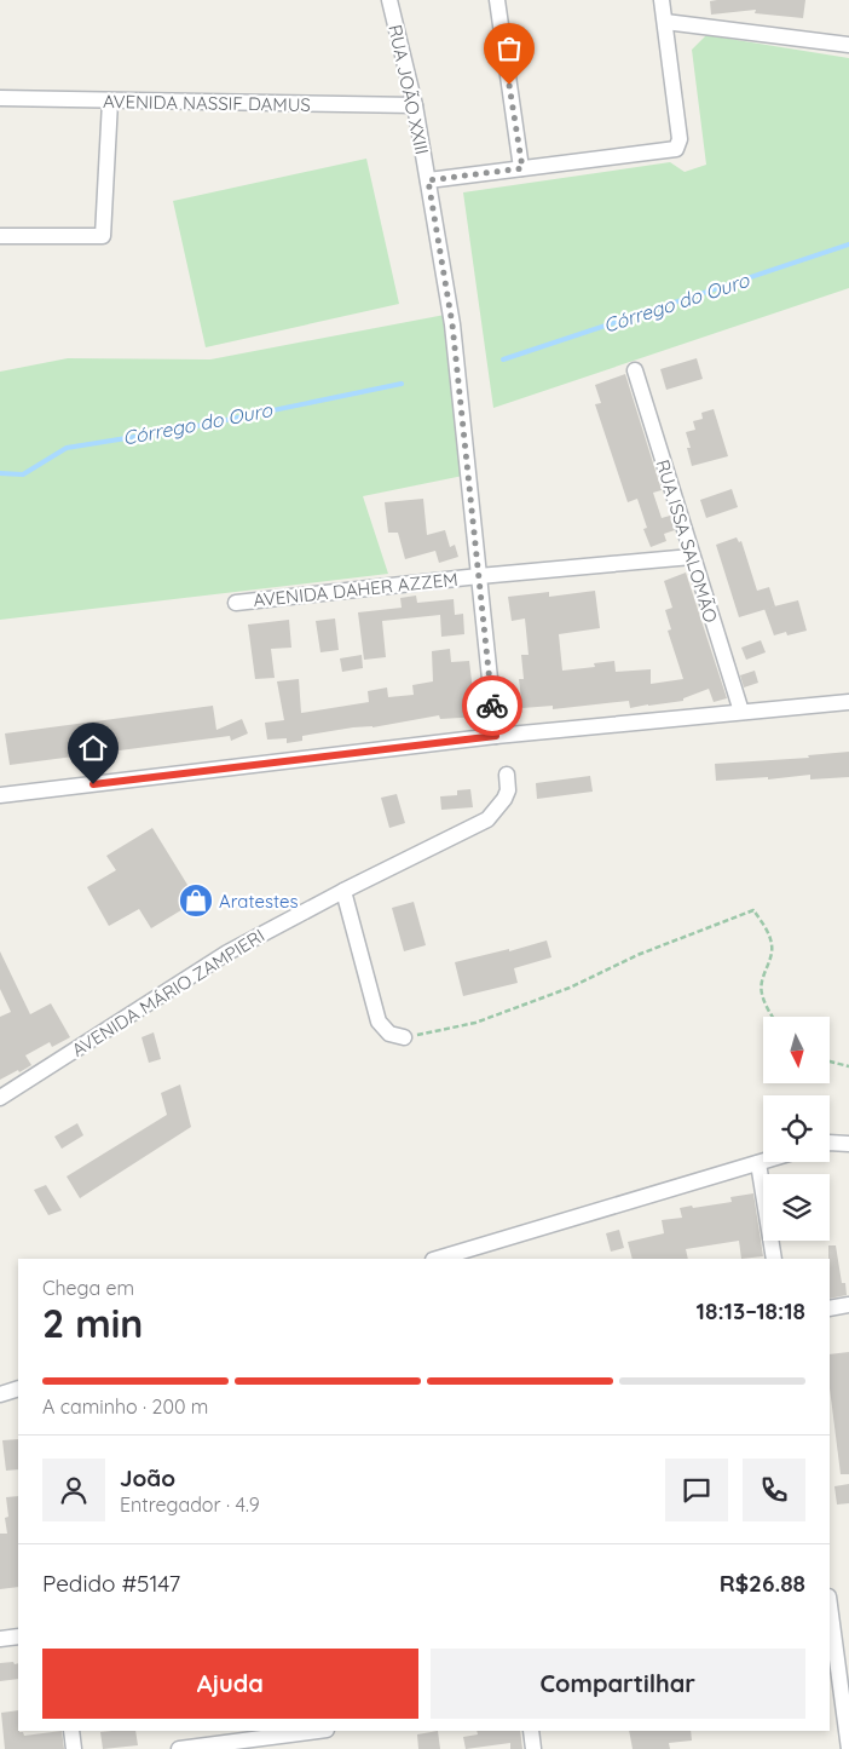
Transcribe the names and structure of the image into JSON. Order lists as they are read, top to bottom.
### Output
{
  "streets": {
    "street": [
      "RUA JOÃO XXIII",
      "AVENIDA NASSIF DAMUS",
      "RUA ISSA SALOMÃO",
      "AVENIDA DAHER AZZEM",
      "AVENIDA MÁRIO ZAMPIERI"
    ]
  },
  "crossings": [
    ["RUA JOÃO XXIII", "AVENIDA NASSIF DAMUS"],
    ["RUA JOÃO XXIII", "AVENIDA DAHER AZZEM"],
    ["RUA ISSA SALOMÃO", "AVENIDA DAHER AZZEM"]
  ],
  "water": ["Córrego do Ouro"],
  "places": {
    "shop": ["Aratestes"]
  },
  "north": "bottom",
  "page": {
    "heading": ["2 min", "Chega em", "18:13–18:18"],
    "panel": [
      "João",
      "Entregador · 4.9",
      "Pedido #5147",
      "R$26.88"
    ],
    "bar": "A caminho · 200 m",
    "buttons": ["Ajuda", "Compartilhar"]
  }
}
